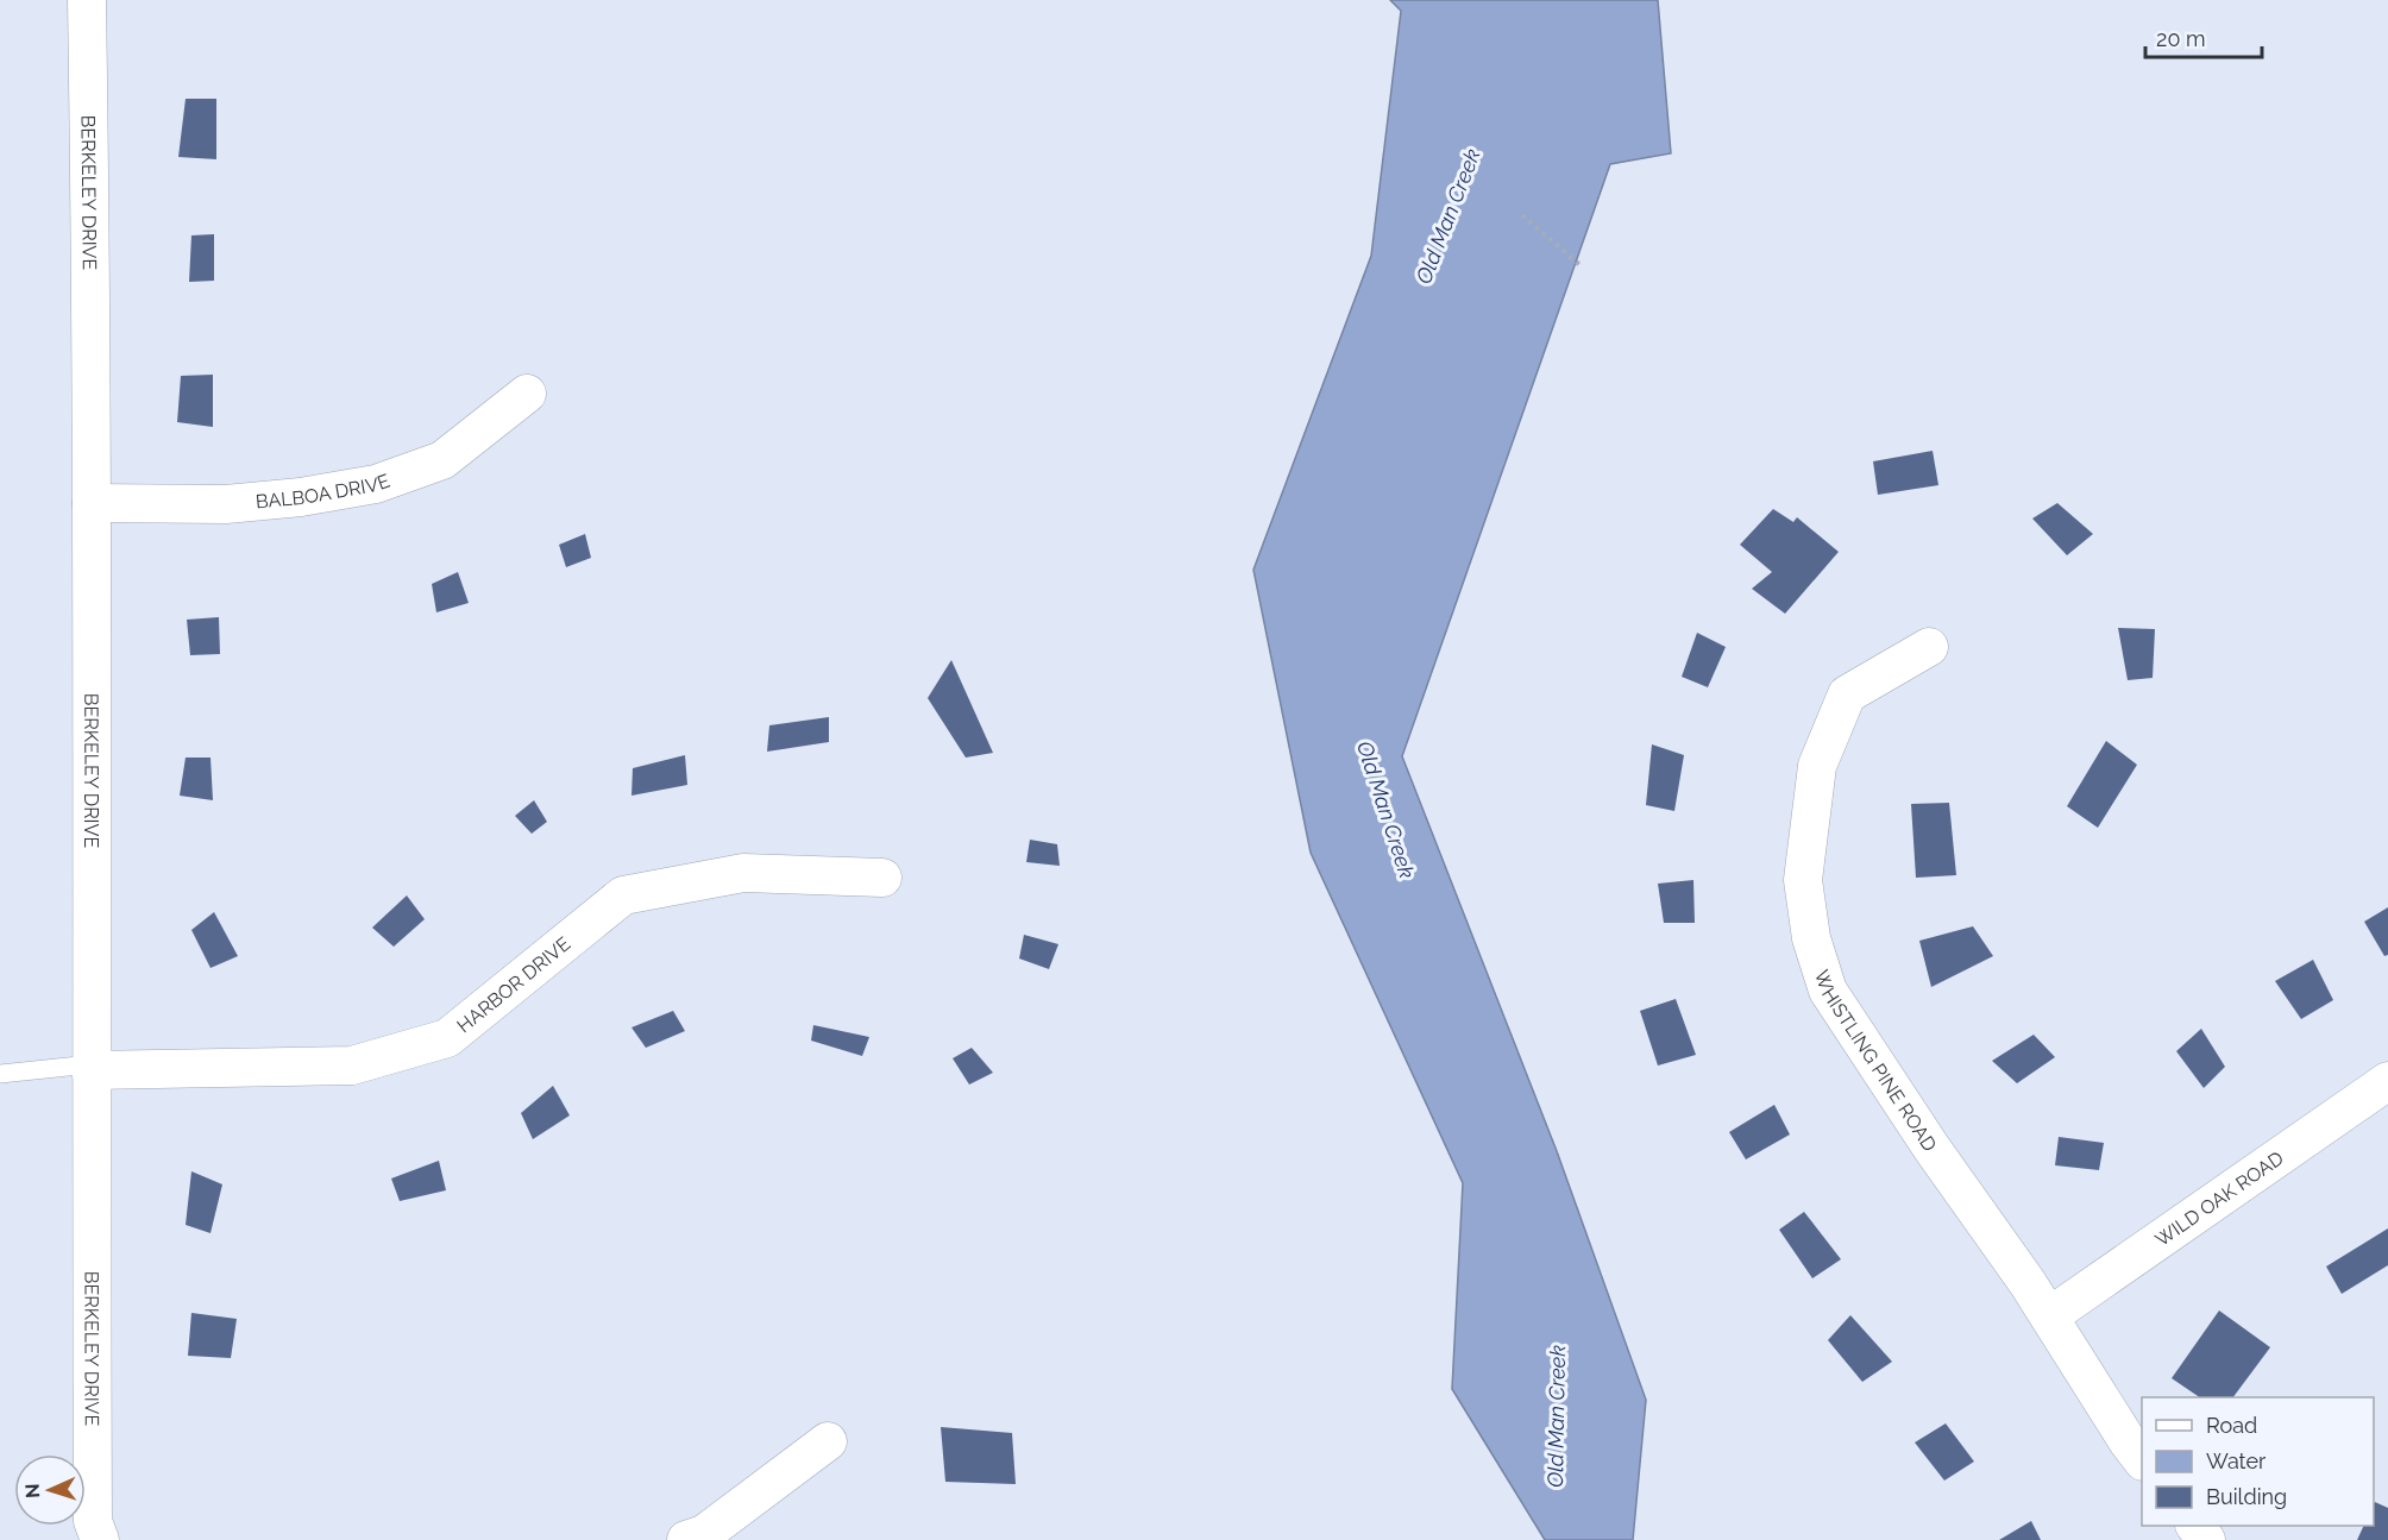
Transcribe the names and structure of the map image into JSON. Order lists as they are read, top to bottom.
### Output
{
  "streets": {
    "street": [
      "BERKELEY DRIVE",
      "BALBOA DRIVE",
      "HARBOR DRIVE",
      "WHISTLING PINE ROAD",
      "WILD OAK ROAD"
    ]
  },
  "crossings": [
    ["BERKELEY DRIVE", "BALBOA DRIVE"],
    ["BERKELEY DRIVE", "HARBOR DRIVE"],
    ["WHISTLING PINE ROAD", "WILD OAK ROAD"]
  ],
  "water": ["Old Man Creek"],
  "legend": ["Road", "Water", "Building"],
  "scale_bar": "20 m",
  "north": "left"
}
